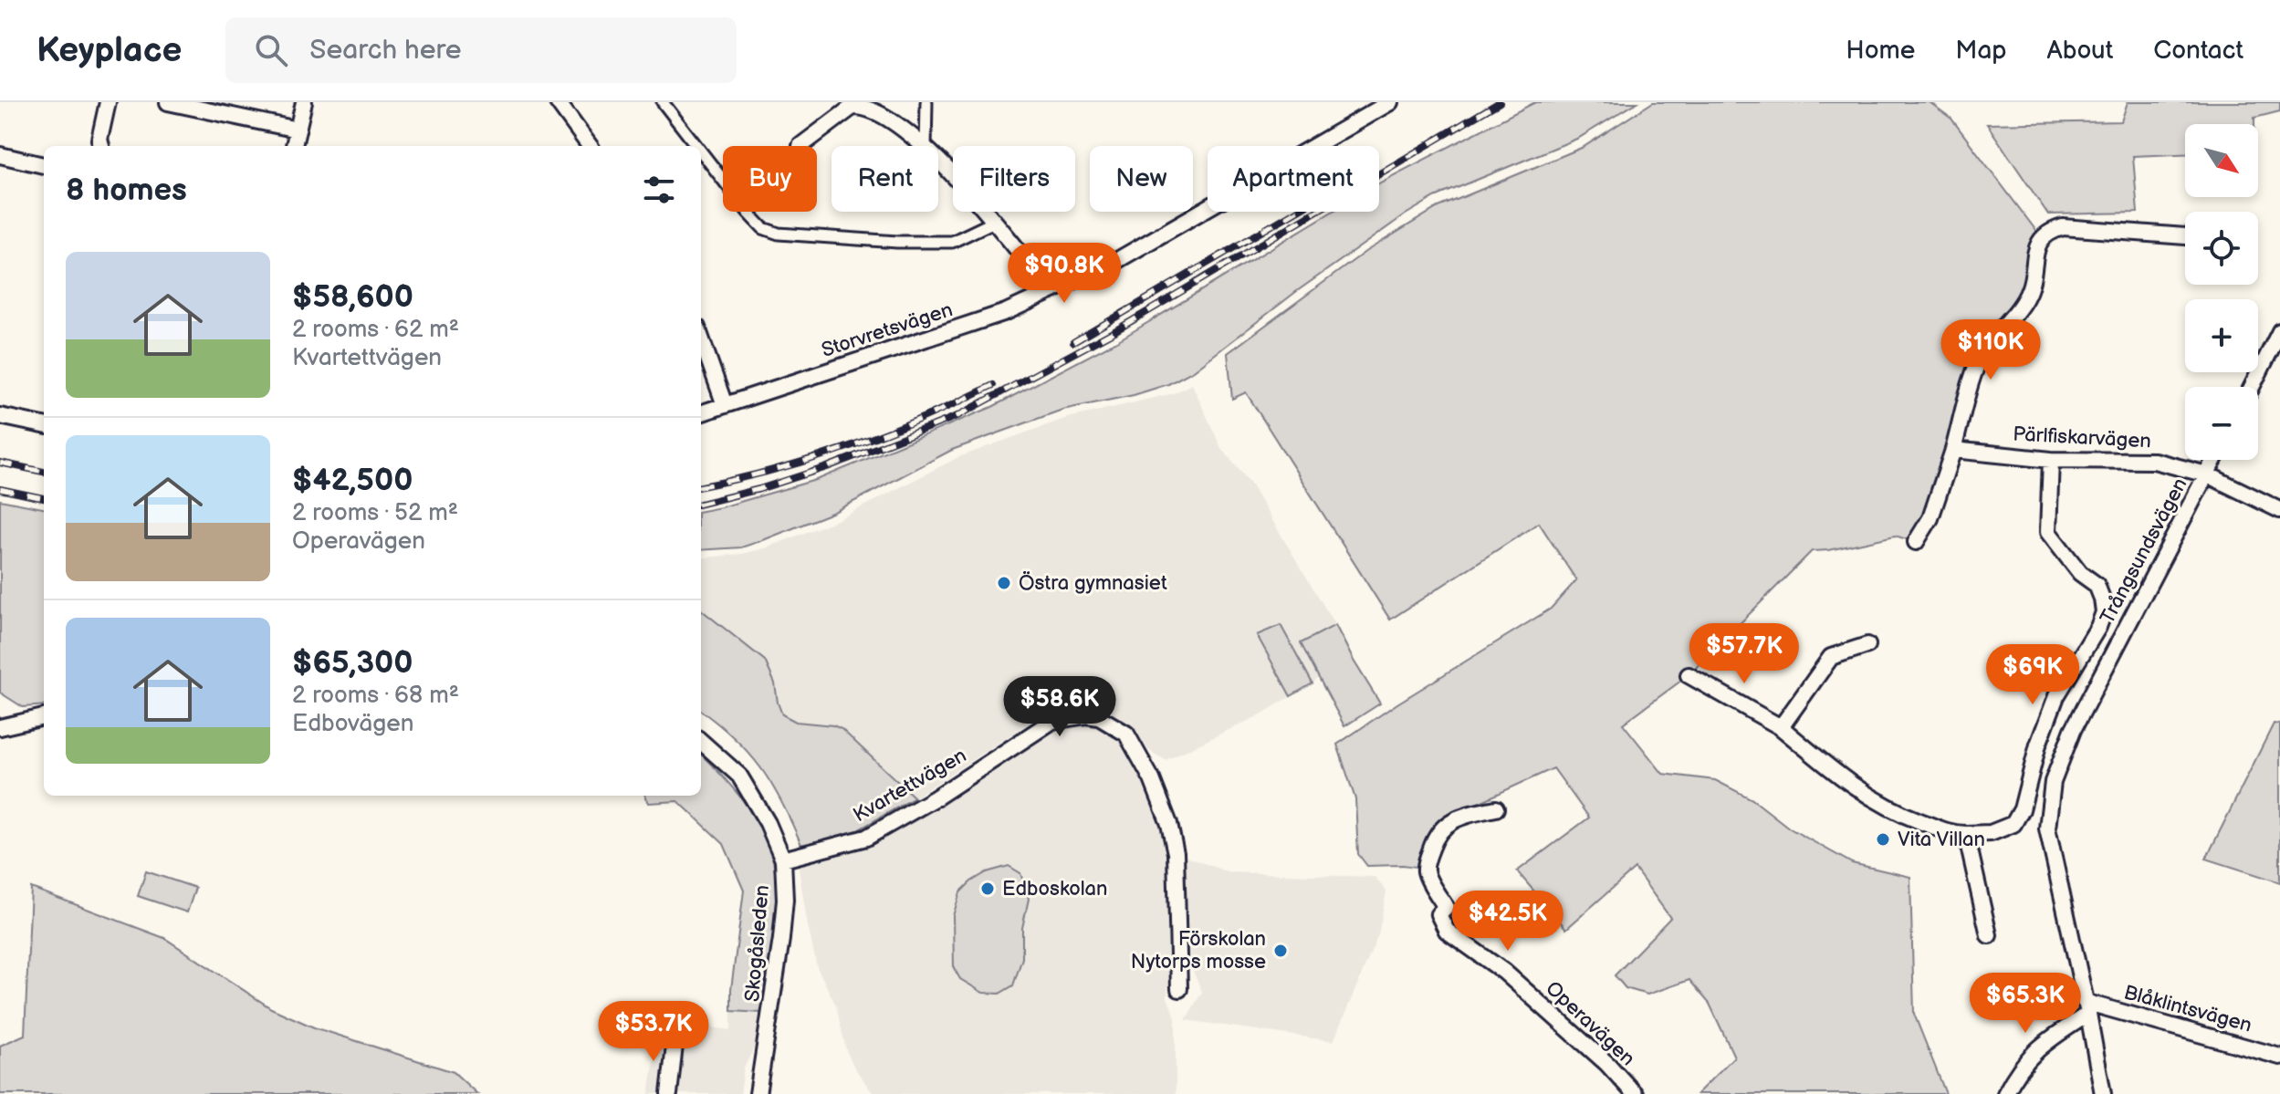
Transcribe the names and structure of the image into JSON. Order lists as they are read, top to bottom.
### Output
{
  "streets": {
    "street": [
      "Storvretsvägen",
      "Pärlfiskarvägen",
      "Trångsundsvägen",
      "Kvartettvägen",
      "Skogåsleden",
      "Blåklintsvägen",
      "Operavägen"
    ]
  },
  "crossings": [
    ["Pärlfiskarvägen", "Trångsundsvägen"],
    ["Trångsundsvägen", "Blåklintsvägen"],
    ["Kvartettvägen", "Skogåsleden"]
  ],
  "places": [
    "Östra gymnasiet",
    "Vita Villan",
    "Edboskolan",
    "Förskolan Nytorps mosse"
  ],
  "north": "bottom right",
  "page": {
    "header": "Keyplace",
    "search": "Search here",
    "nav": [
      "Home",
      "Map",
      "About",
      "Contact"
    ],
    "map_buttons": ["+", "−"],
    "chip": [
      "Buy",
      "Rent",
      "Filters",
      "New",
      "Apartment"
    ],
    "heading": "8 homes",
    "list": [
      {
        "name": "$58,600",
        "note": "2 rooms · 62 m² · Kvartettvägen"
      },
      {
        "name": "$42,500",
        "note": "2 rooms · 52 m² · Operavägen"
      },
      {
        "name": "$65,300",
        "note": "2 rooms · 68 m² · Edbovägen"
      }
    ],
    "price": [
      "$90.8K",
      "$110K",
      "$57.7K",
      "$69K",
      "$58.6K",
      "$42.5K",
      "$65.3K",
      "$53.7K"
    ]
  }
}
